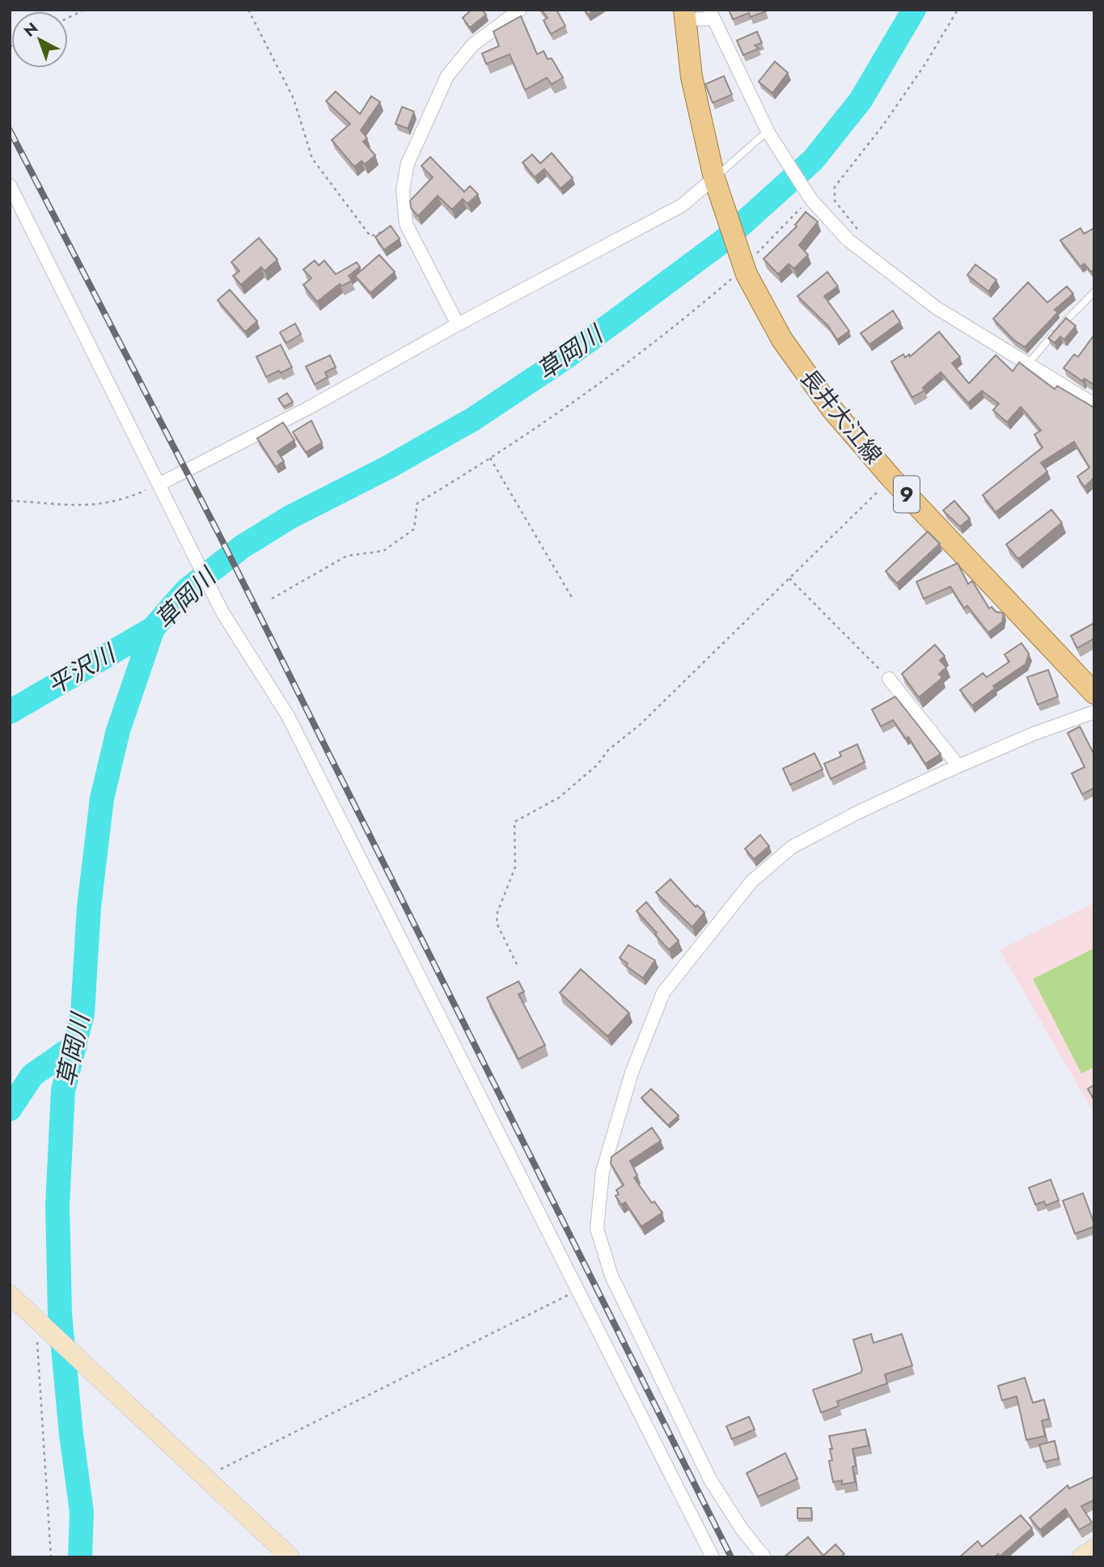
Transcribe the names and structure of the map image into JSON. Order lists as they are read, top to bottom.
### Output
{
  "streets": {
    "main road": ["長井大江線", "9"]
  },
  "crossings": [
    ["長井大江線", "9"]
  ],
  "water": ["草岡川", "平沢川"],
  "north": "top left"
}
